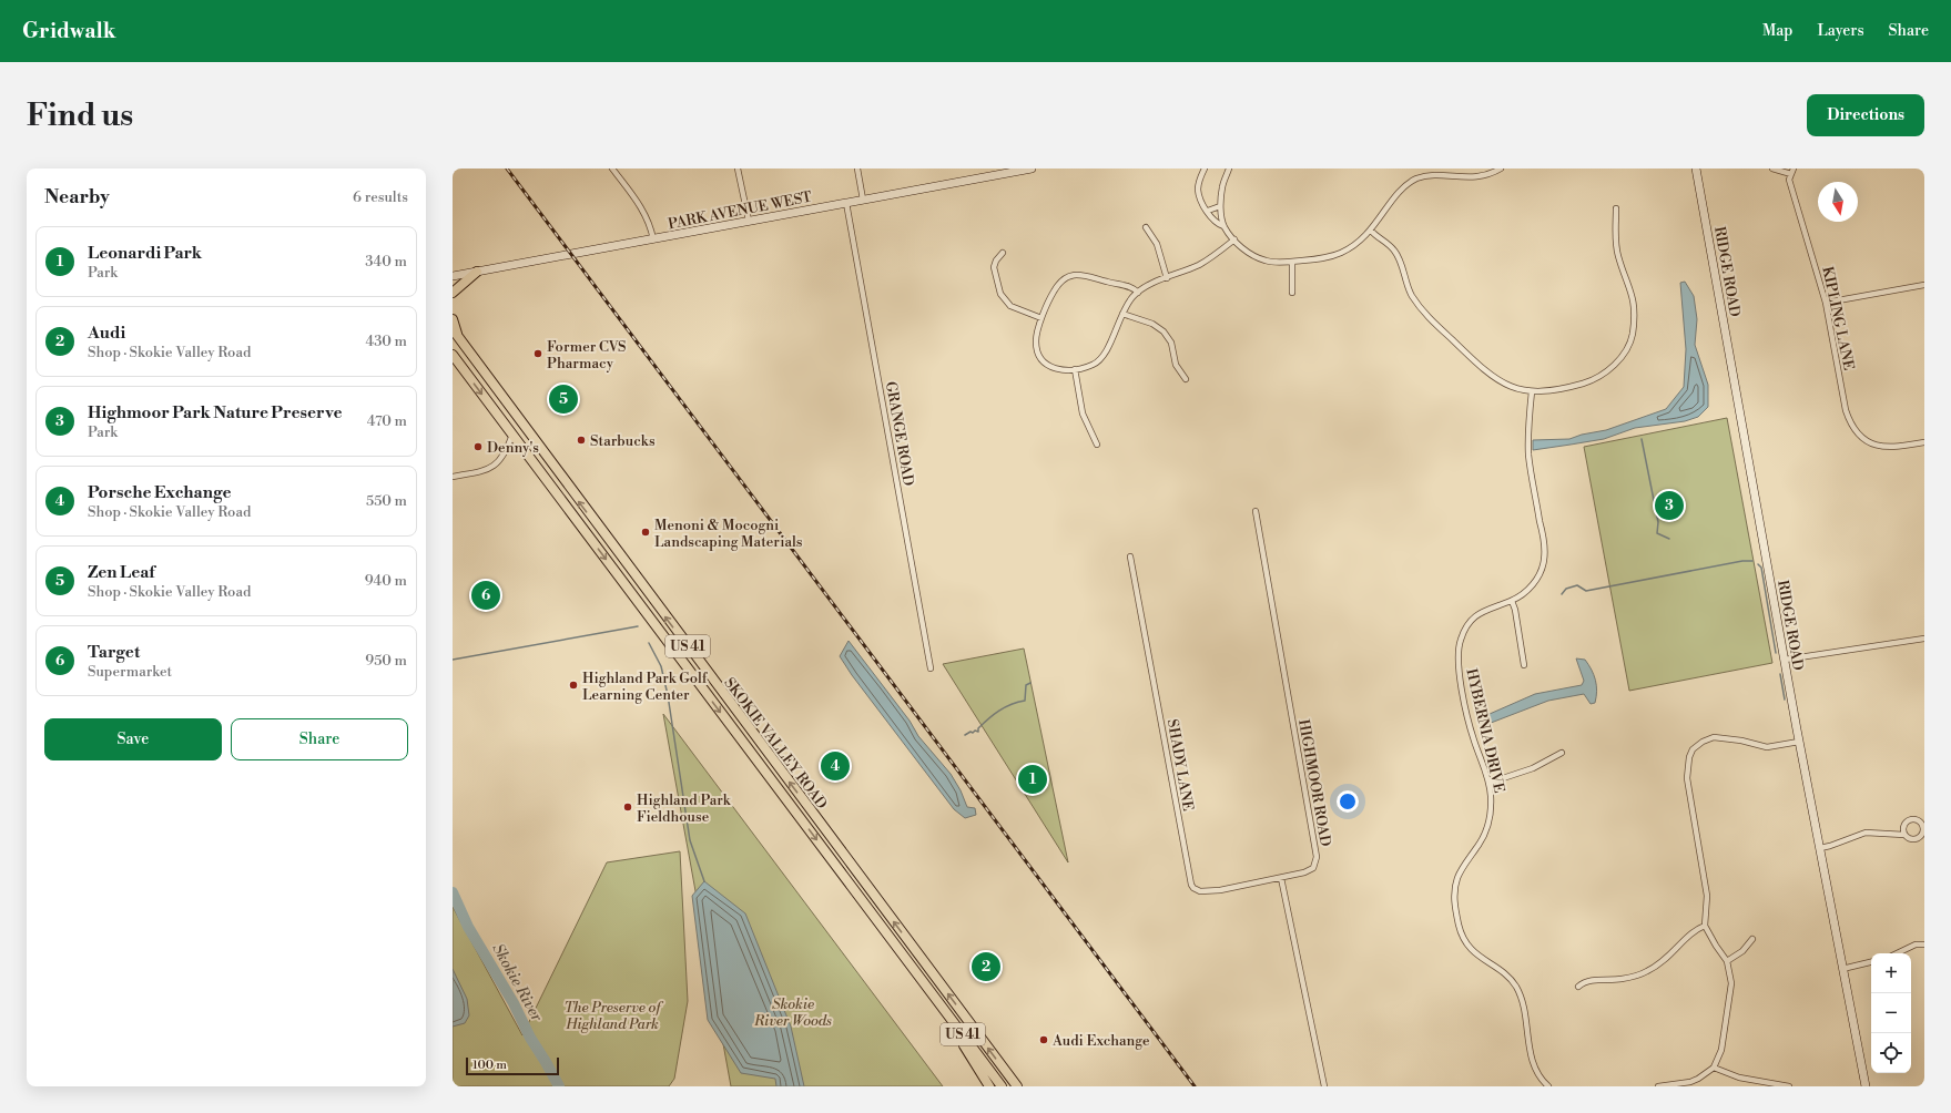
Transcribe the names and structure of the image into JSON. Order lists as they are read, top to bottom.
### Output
{
  "streets": {
    "highway": ["US 41", "SKOKIE VALLEY ROAD"],
    "street": [
      "PARK AVENUE WEST",
      "RIDGE ROAD",
      "KIPLING LANE",
      "GRANGE ROAD",
      "HYBERNIA DRIVE",
      "SHADY LANE",
      "HIGHMOOR ROAD"
    ]
  },
  "crossings": [
    ["PARK AVENUE WEST", "GRANGE ROAD"],
    ["SHADY LANE", "HIGHMOOR ROAD"]
  ],
  "water": ["Skokie River"],
  "parks": ["Skokie River Woods", "The Preserve of Highland Park"],
  "places": [
    "Former CVS Pharmacy",
    "Starbucks",
    "Denny's",
    "Menoni & Mocogni Landscaping Materials",
    "Highland Park Golf Learning Center",
    "Highland Park Fieldhouse",
    "Audi Exchange"
  ],
  "scale_bar": "100 m",
  "north": "bottom",
  "page": {
    "header": "Gridwalk",
    "nav": ["Map", "Layers", "Share"],
    "buttons": [
      "Directions",
      ["Save", "Share"]
    ],
    "title": "Find us",
    "heading": ["Nearby", "6 results"],
    "list": [
      {
        "mark": "1",
        "name": "Leonardi Park",
        "note": "Park",
        "value": "340 m"
      },
      {
        "mark": "2",
        "name": "Audi",
        "note": "Shop · Skokie Valley Road",
        "value": "430 m"
      },
      {
        "mark": "3",
        "name": "Highmoor Park Nature Preserve",
        "note": "Park",
        "value": "470 m"
      },
      {
        "mark": "4",
        "name": "Porsche Exchange",
        "note": "Shop · Skokie Valley Road",
        "value": "550 m"
      },
      {
        "mark": "5",
        "name": "Zen Leaf",
        "note": "Shop · Skokie Valley Road",
        "value": "940 m"
      },
      {
        "mark": "6",
        "name": "Target",
        "note": "Supermarket",
        "value": "950 m"
      }
    ],
    "pins": [
      "5",
      "3",
      "6",
      "4",
      "1",
      "2"
    ],
    "map_buttons": ["+", "−"],
    "scale": "100 m"
  }
}
